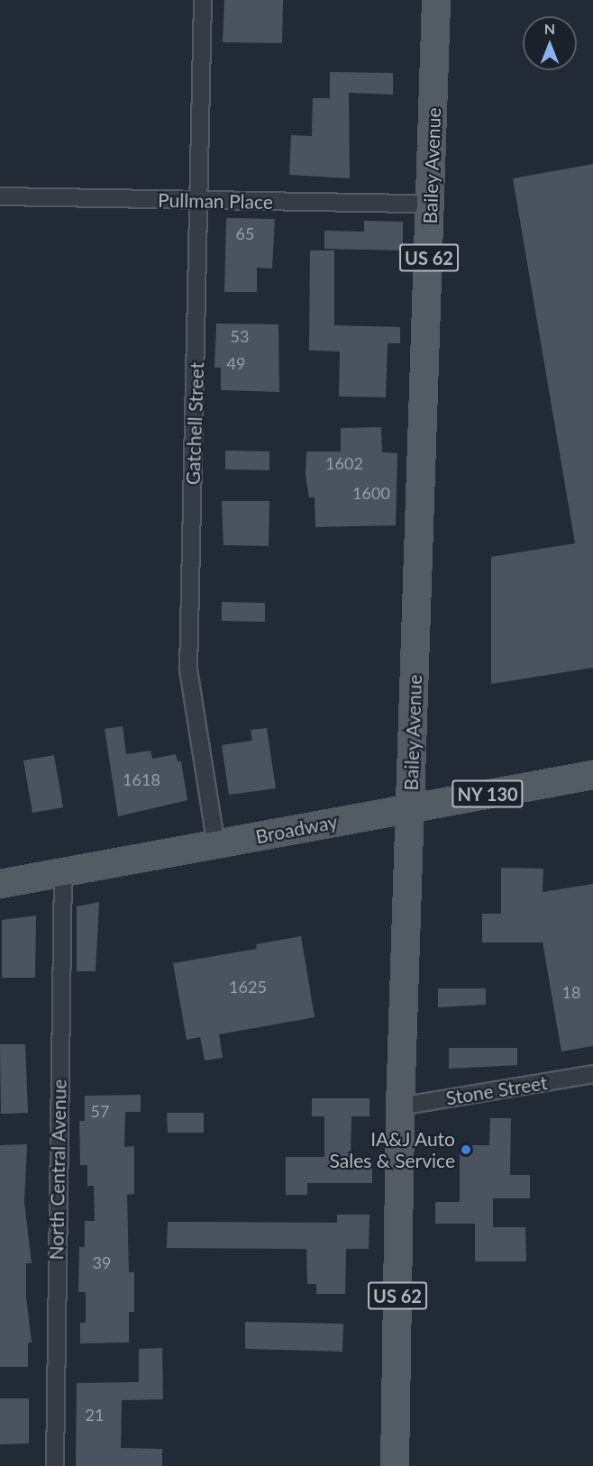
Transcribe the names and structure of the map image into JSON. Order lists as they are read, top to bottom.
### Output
{
  "streets": {
    "main road": [
      "Bailey Avenue",
      "US 62",
      "NY 130",
      "Broadway"
    ],
    "street": [
      "Pullman Place",
      "Gatchell Street",
      "Stone Street",
      "North Central Avenue"
    ]
  },
  "crossings": [
    ["Bailey Avenue", "Pullman Place"],
    ["Bailey Avenue", "Broadway"],
    ["Bailey Avenue", "Stone Street"],
    ["Pullman Place", "Gatchell Street"],
    ["Gatchell Street", "Broadway"],
    ["Broadway", "North Central Avenue"]
  ],
  "places": ["IA&J Auto Sales & Service"],
  "house_numbers": [
    "65",
    "53",
    "49",
    "1602",
    "1600",
    "1618",
    "1625",
    "18",
    "57",
    "39",
    "21"
  ],
  "north": "top"
}
